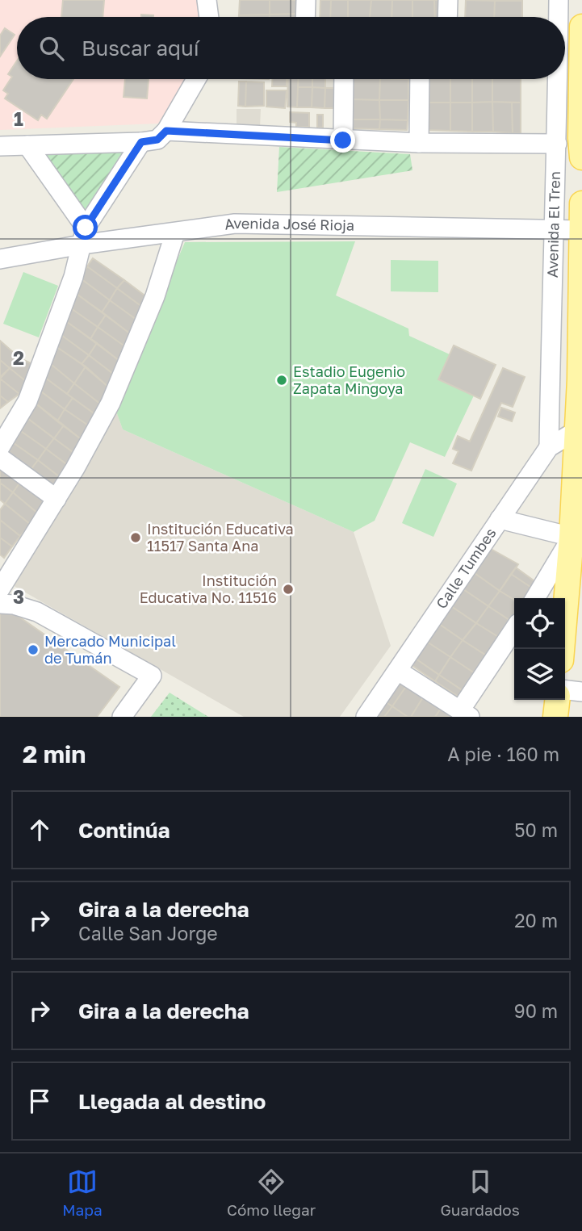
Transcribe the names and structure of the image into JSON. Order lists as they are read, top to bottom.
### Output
{
  "streets": {
    "main road": ["Avenida El Tren"],
    "street": ["Avenida José Rioja", "Calle Tumbes"]
  },
  "crossings": [
    ["Avenida El Tren", "Avenida José Rioja"],
    ["Avenida El Tren", "Calle Tumbes"]
  ],
  "places": [
    "Estadio Eugenio Zapata Mingoya",
    "Institución Educativa 11517 Santa Ana",
    "Institución Educativa No. 11516",
    "Mercado Municipal de Tumán"
  ],
  "page": {
    "search": "Buscar aquí",
    "heading": ["2 min", "A pie · 160 m"],
    "list": [
      ["Continúa", "50 m"],
      ["Gira a la derecha", "Calle San Jorge", "20 m"],
      ["Gira a la derecha", "90 m"],
      "Llegada al destino"
    ],
    "nav": ["Mapa", "Cómo llegar", "Guardados"]
  },
  "grid": {
    "rows": ["1", "2", "3"]
  }
}
